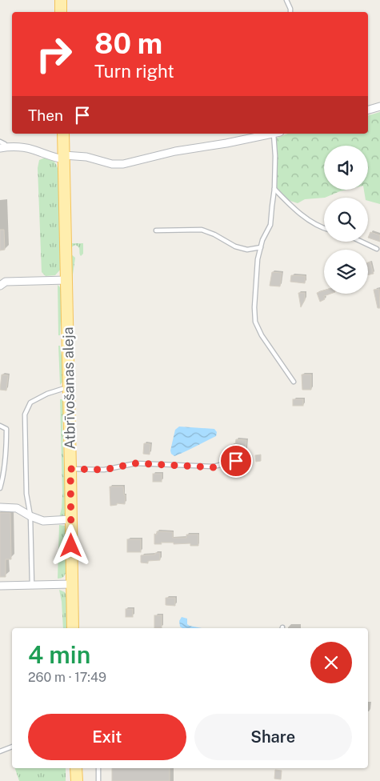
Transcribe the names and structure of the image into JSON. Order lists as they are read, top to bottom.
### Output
{
  "streets": {
    "main road": ["Atbrīvošanas aleja"]
  },
  "page": {
    "turn": ["80 m", "Turn right"],
    "then": "Then",
    "heading": ["4 min", "260 m · 17:49"],
    "buttons": ["Exit", "Share"]
  }
}
